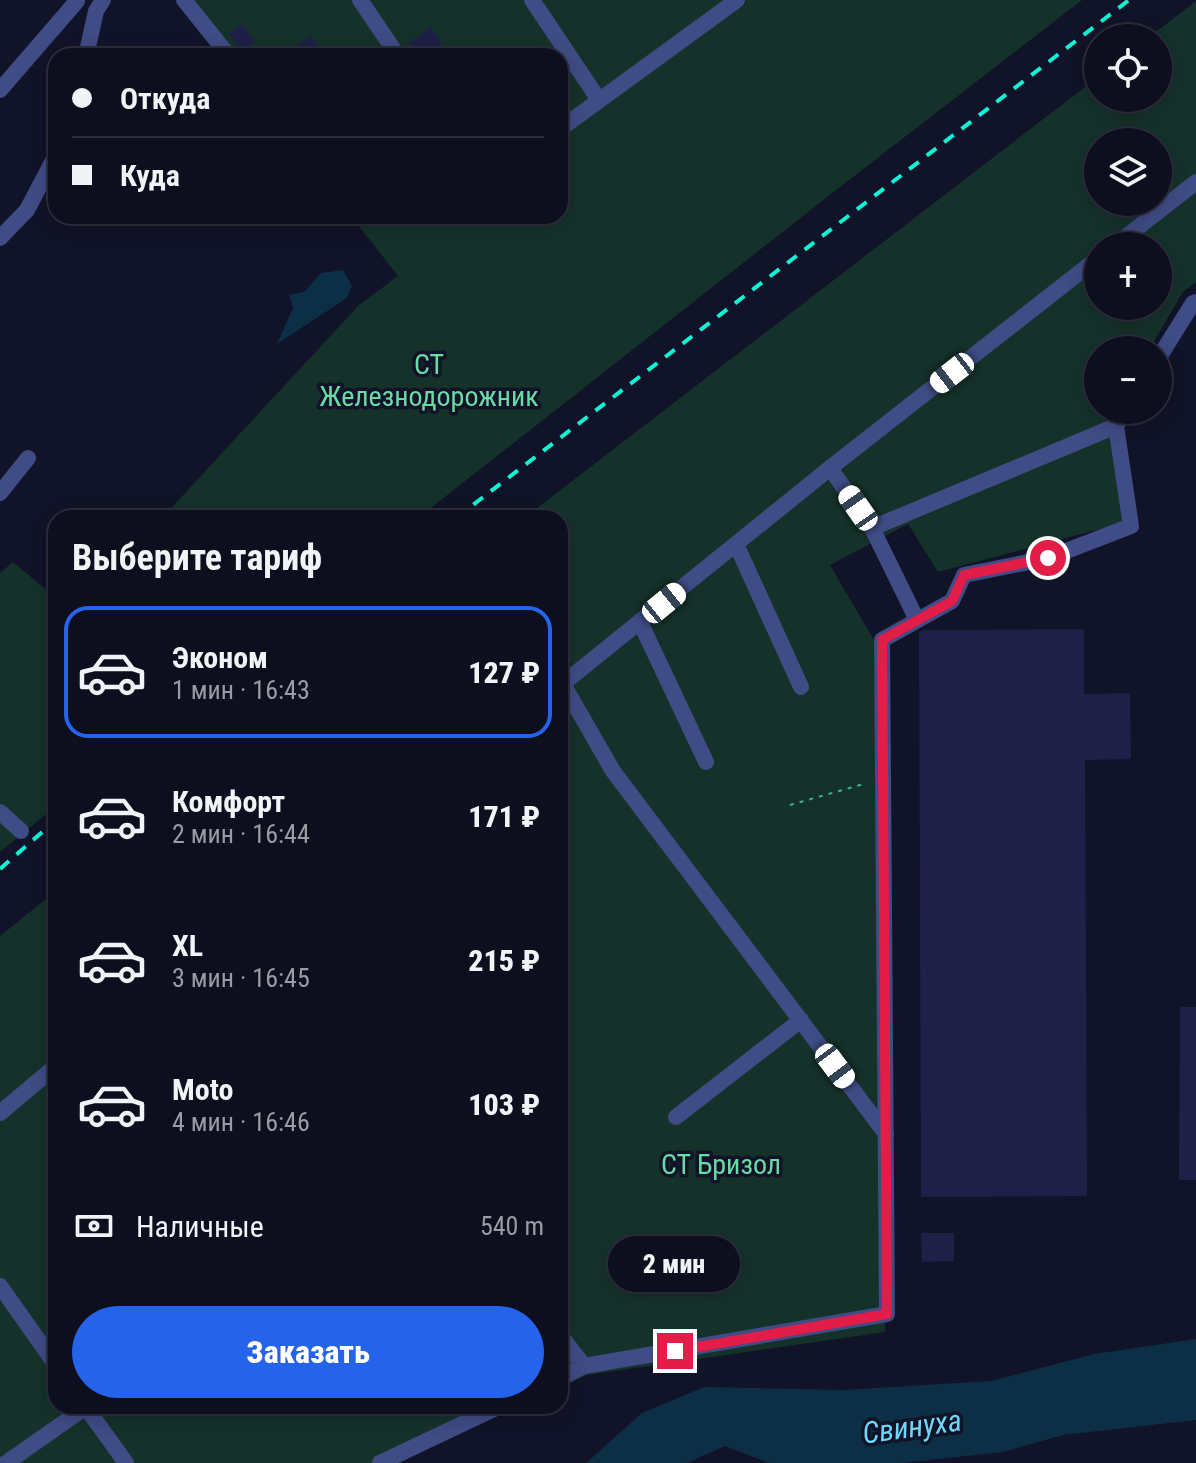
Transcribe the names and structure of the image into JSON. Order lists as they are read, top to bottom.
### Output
{
  "water": ["Свинуха"],
  "parks": ["СТ Железнодорожник", "СТ Бризол"],
  "page": {
    "map_buttons": ["+", "−"],
    "banner": ["Откуда", "Куда"],
    "heading": "Выберите тариф",
    "list": [
      {
        "name": "Эконом",
        "note": "1 мин · 16:43",
        "value": "127 ₽"
      },
      {
        "name": "Комфорт",
        "note": "2 мин · 16:44",
        "value": "171 ₽"
      },
      {
        "name": "XL",
        "note": "3 мин · 16:45",
        "value": "215 ₽"
      },
      {
        "name": "Moto",
        "note": "4 мин · 16:46",
        "value": "103 ₽"
      }
    ],
    "pay": ["Наличные", "540 m"],
    "bubble": "2 мин",
    "buttons": "Заказать"
  }
}
